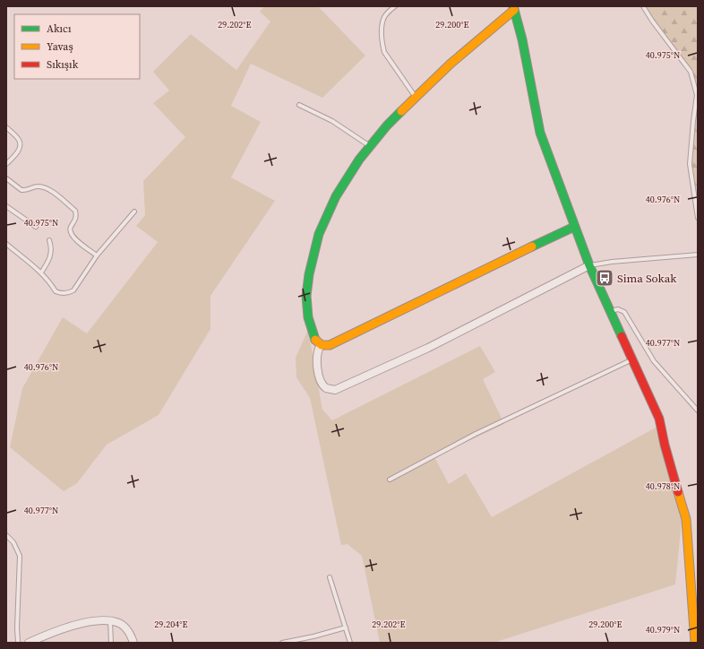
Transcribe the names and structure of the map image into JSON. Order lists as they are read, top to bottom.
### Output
{
  "places": {
    "bus stop": ["Sima Sokak"]
  },
  "legend": ["Akıcı", "Yavaş", "Sıkışık"],
  "coordinates": [
    "29.202°E",
    "29.200°E",
    "40.975°N",
    "40.976°N",
    "40.977°N",
    "40.978°N",
    "29.204°E",
    "40.979°N"
  ]
}
